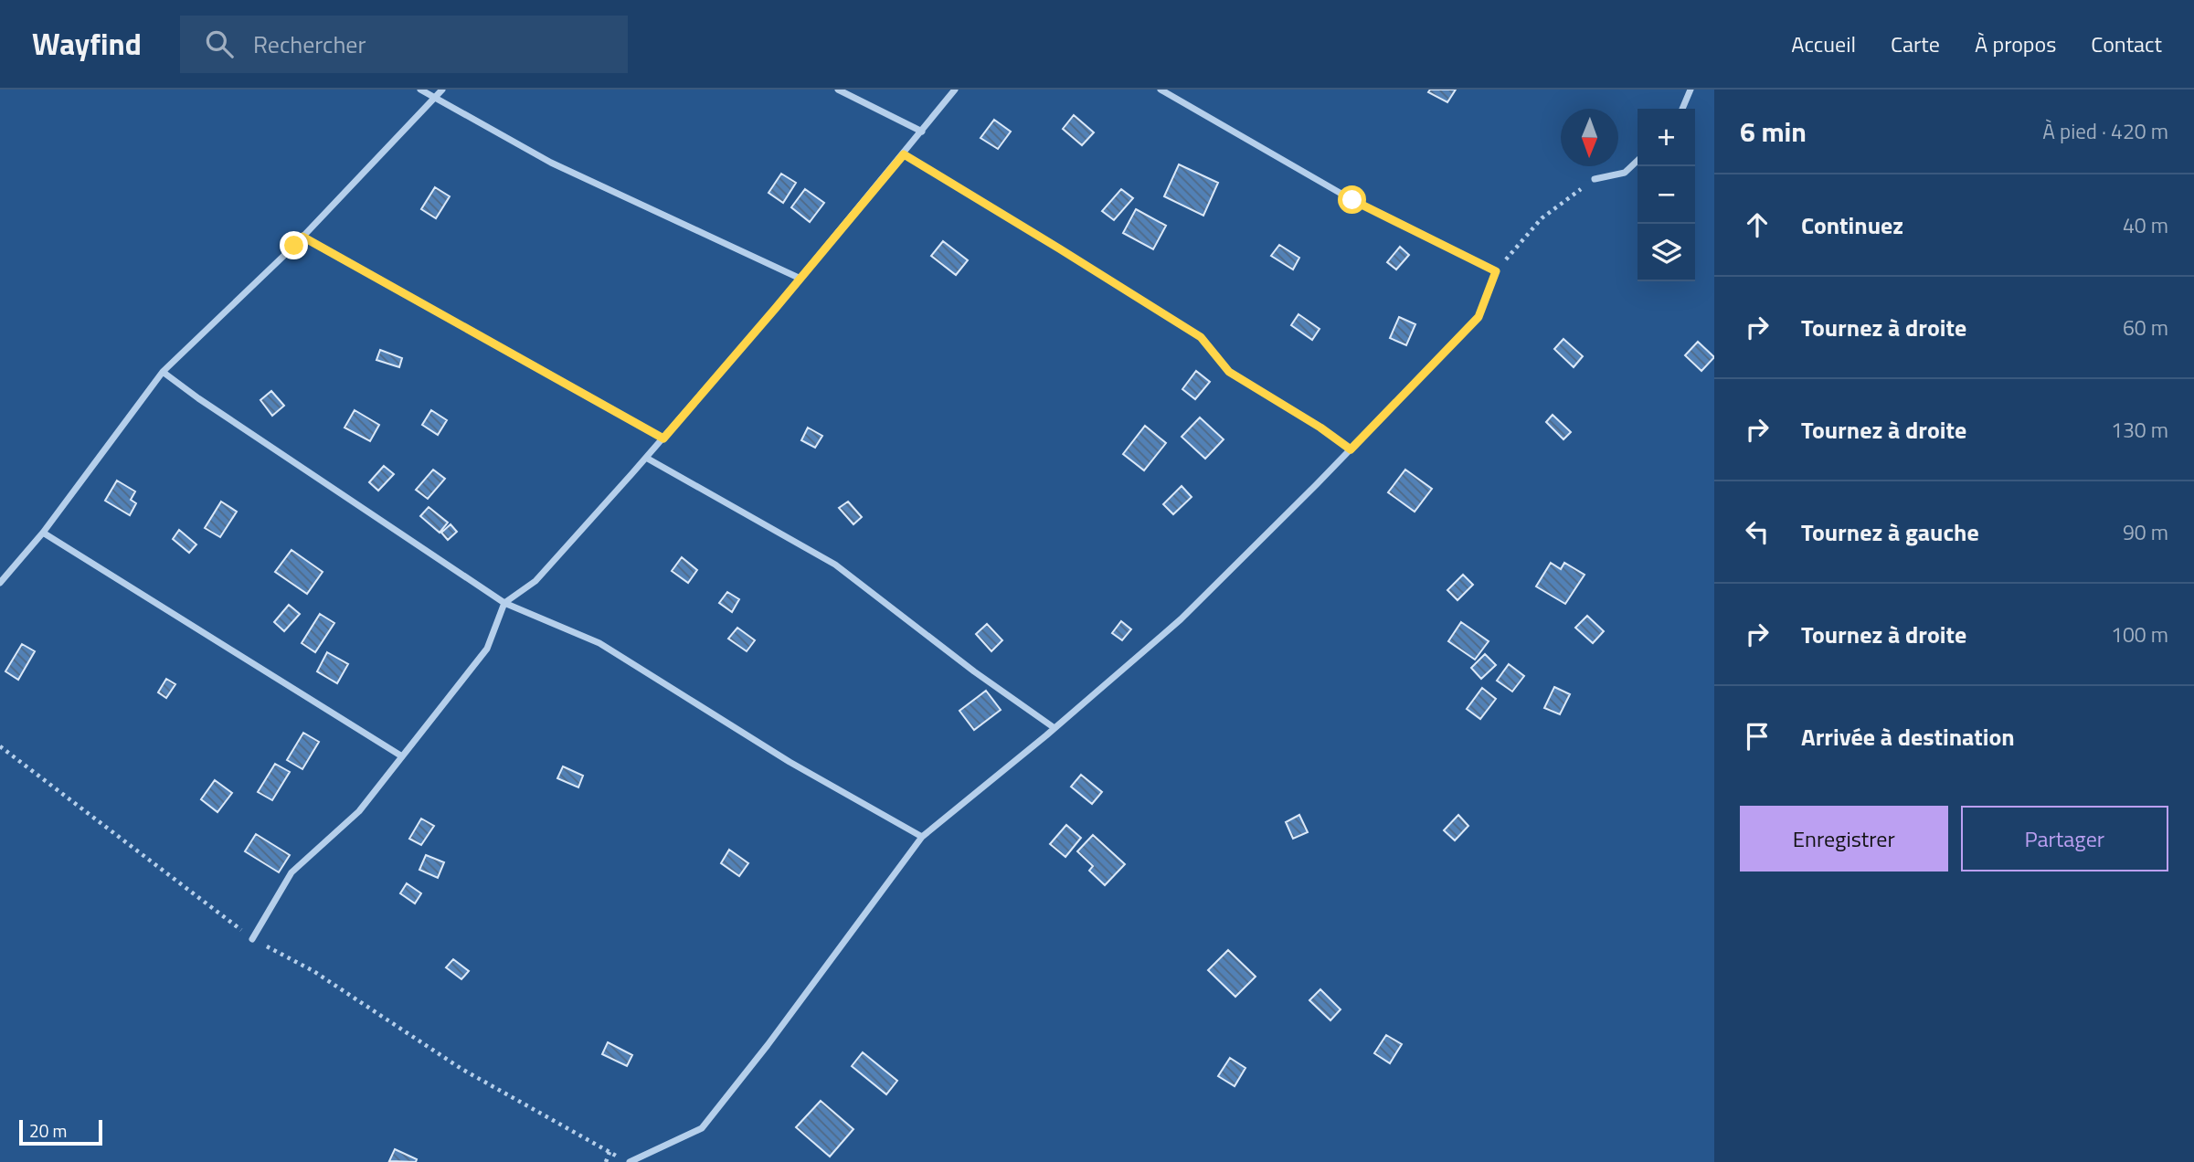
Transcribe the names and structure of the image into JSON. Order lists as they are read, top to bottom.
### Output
{
  "scale_bar": "20 m",
  "north": "bottom",
  "page": {
    "header": "Wayfind",
    "search": "Rechercher",
    "nav": [
      "Accueil",
      "Carte",
      "À propos",
      "Contact"
    ],
    "heading": ["6 min", "À pied · 420 m"],
    "map_buttons": ["+", "−"],
    "list": [
      ["Continuez", "40 m"],
      ["Tournez à droite", "60 m"],
      ["Tournez à droite", "130 m"],
      ["Tournez à gauche", "90 m"],
      ["Tournez à droite", "100 m"],
      "Arrivée à destination"
    ],
    "buttons": ["Enregistrer", "Partager"],
    "scale": "20 m"
  }
}
